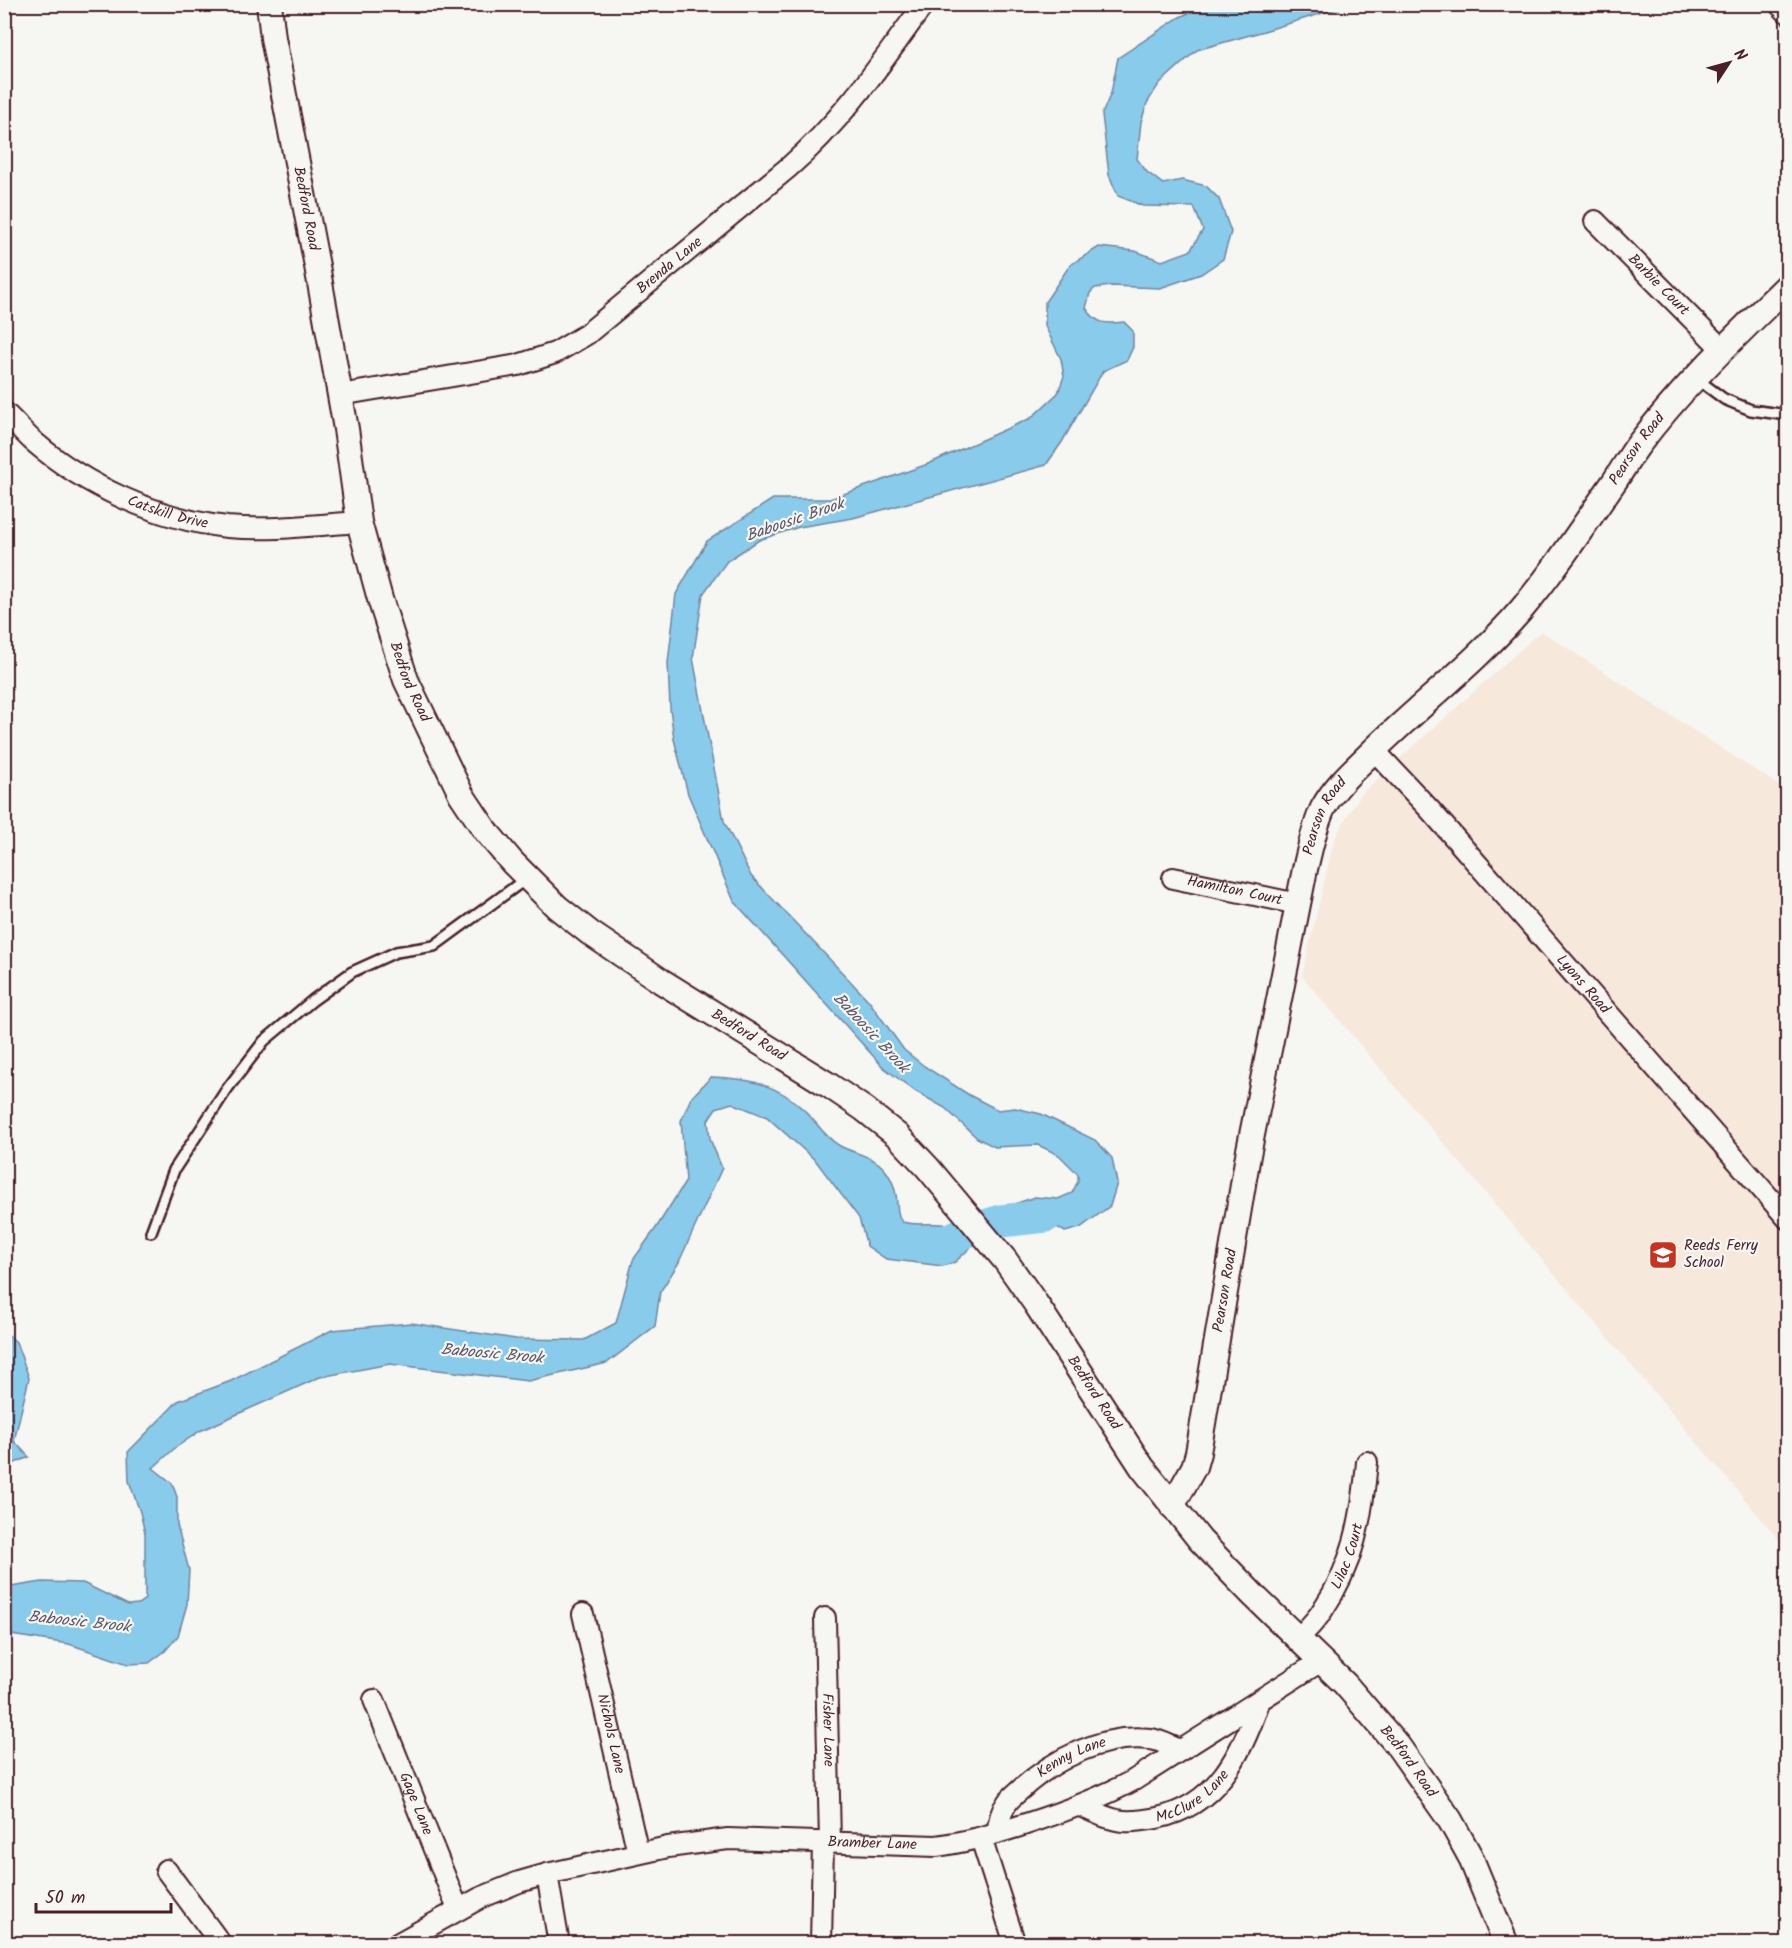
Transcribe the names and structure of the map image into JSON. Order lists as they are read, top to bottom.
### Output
{
  "streets": {
    "street": [
      "Bedford Road",
      "Brenda Lane",
      "Barbie Court",
      "Pearson Road",
      "Catskill Drive",
      "Hamilton Court",
      "Lyons Road",
      "Lilac Court",
      "Fisher Lane",
      "Nichols Lane",
      "Kenny Lane",
      "McClure Lane",
      "Gage Lane",
      "Bramber Lane"
    ]
  },
  "crossings": [
    ["Bedford Road", "Brenda Lane"],
    ["Bedford Road", "Pearson Road"],
    ["Bedford Road", "Catskill Drive"],
    ["Bedford Road", "Lilac Court"],
    ["Bedford Road", "Bramber Lane"],
    ["Barbie Court", "Pearson Road"],
    ["Pearson Road", "Hamilton Court"],
    ["Pearson Road", "Lyons Road"],
    ["Fisher Lane", "Bramber Lane"],
    ["Nichols Lane", "Bramber Lane"],
    ["Kenny Lane", "Bramber Lane"],
    ["McClure Lane", "Bramber Lane"],
    ["Gage Lane", "Bramber Lane"]
  ],
  "water": ["Baboosic Brook"],
  "places": {
    "school or university": ["Reeds Ferry School"]
  },
  "scale_bar": "50 m",
  "north": "top right"
}
